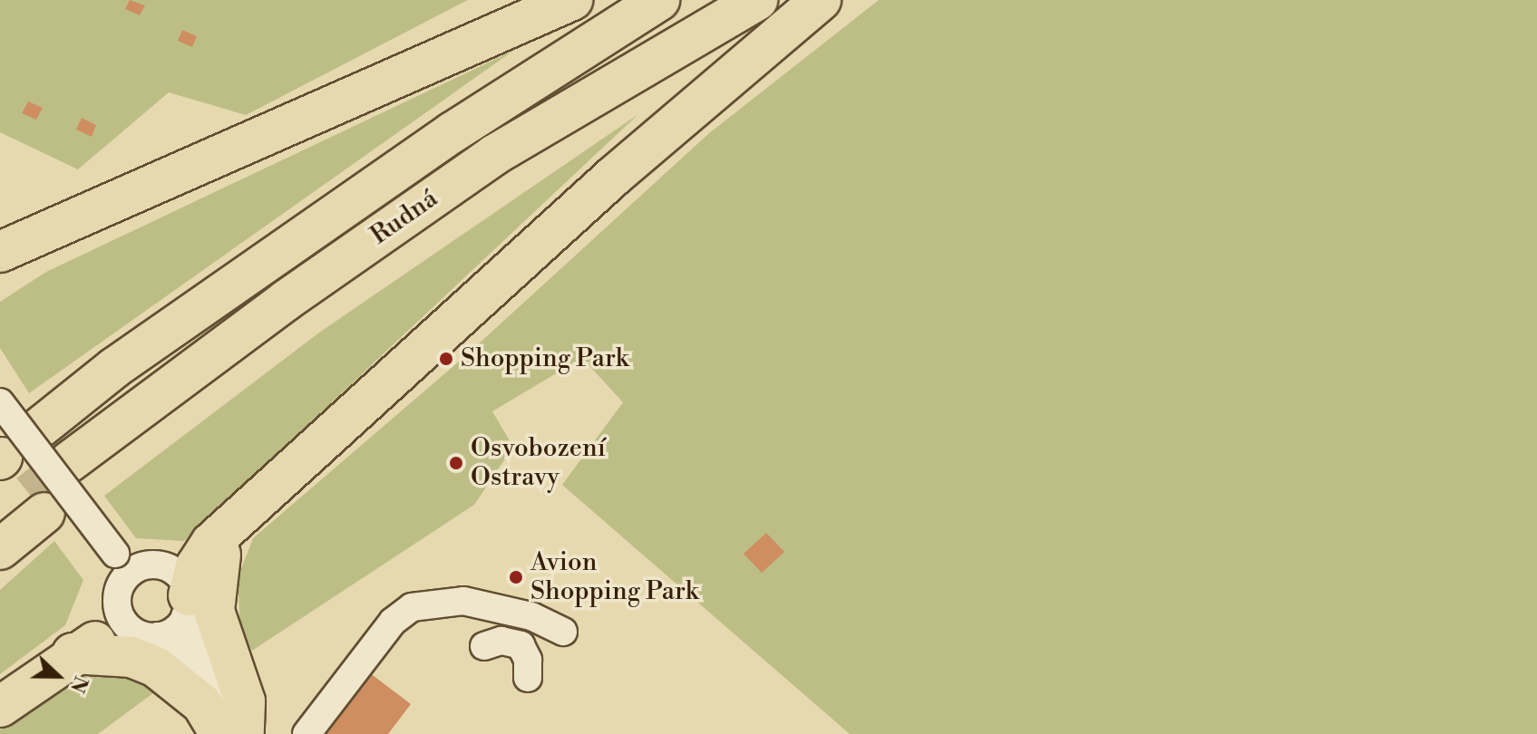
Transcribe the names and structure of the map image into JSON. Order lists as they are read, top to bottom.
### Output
{
  "streets": {
    "highway": ["Rudná"]
  },
  "places": ["Shopping Park", "Osvobození Ostravy", "Avion Shopping Park"],
  "north": "right"
}
